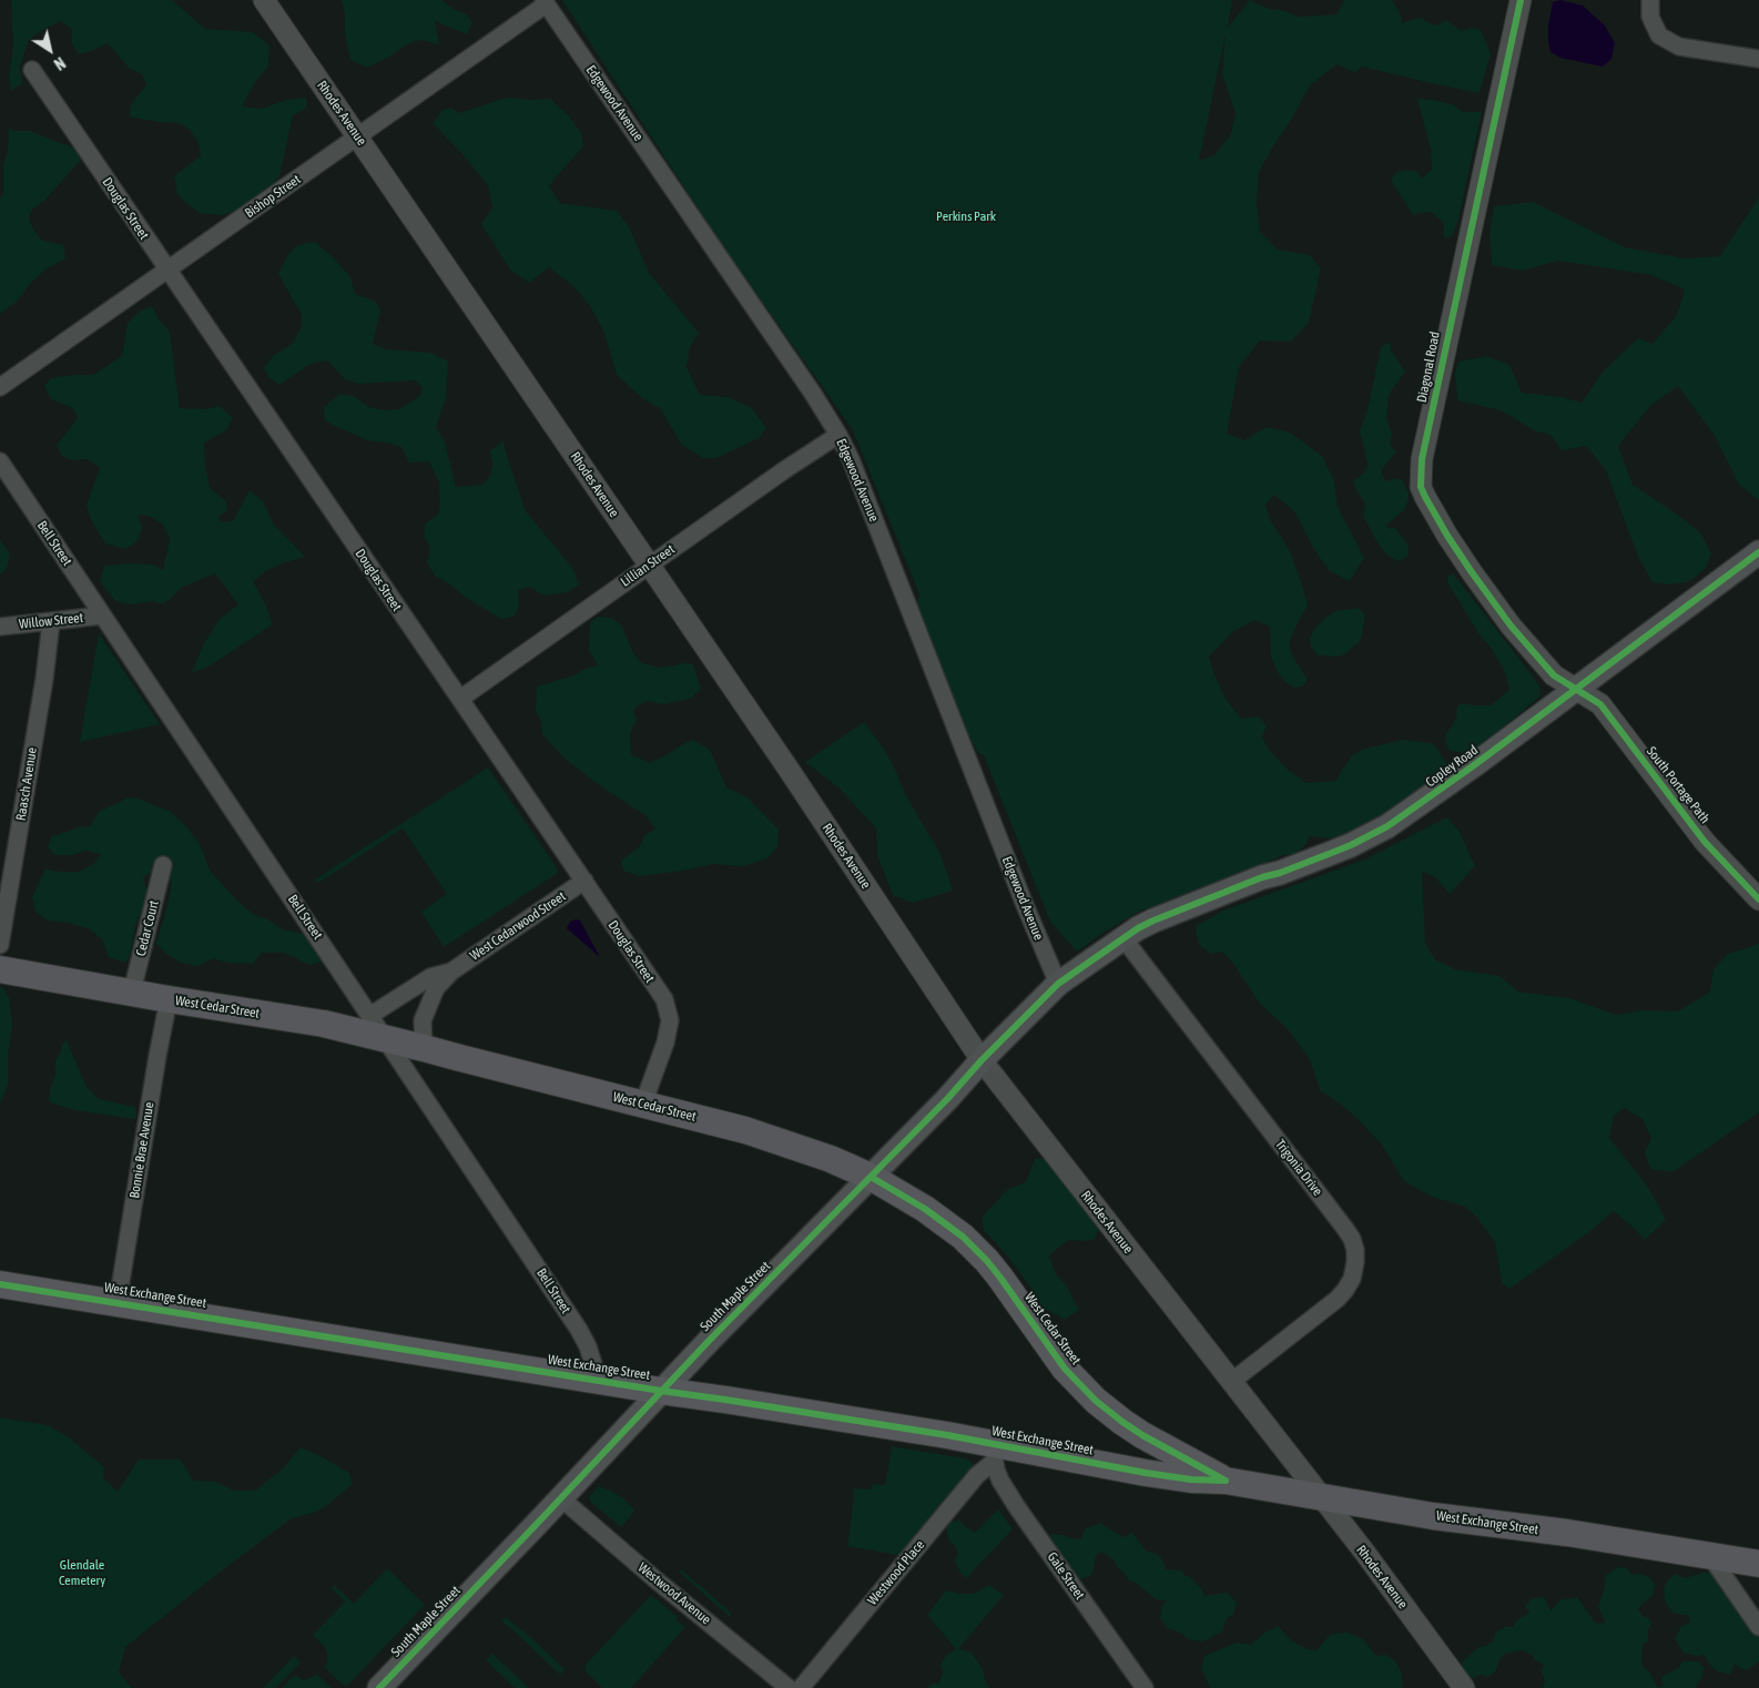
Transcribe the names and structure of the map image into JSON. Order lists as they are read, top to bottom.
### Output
{
  "streets": {
    "main road": [
      "Copley Road",
      "West Cedar Street",
      "West Exchange Street",
      "South Maple Street"
    ],
    "street": [
      "Edgewood Avenue",
      "Rhodes Avenue",
      "Bishop Street",
      "Douglas Street",
      "Diagonal Road",
      "Bell Street",
      "Lillian Street",
      "Willow Street",
      "Raasch Avenue",
      "South Portage Path",
      "West Cedarwood Street",
      "Cedar Court",
      "Bonnie Brae Avenue",
      "Trigonia Drive",
      "Westwood Place",
      "Gale Street",
      "Westwood Avenue"
    ]
  },
  "crossings": [
    ["Edgewood Avenue", "Bishop Street"],
    ["Edgewood Avenue", "Lillian Street"],
    ["Edgewood Avenue", "South Maple Street"],
    ["Rhodes Avenue", "Bishop Street"],
    ["Rhodes Avenue", "Lillian Street"],
    ["Rhodes Avenue", "Trigonia Drive"],
    ["Rhodes Avenue", "West Exchange Street"],
    ["Rhodes Avenue", "South Maple Street"],
    ["Bishop Street", "Douglas Street"],
    ["Douglas Street", "Lillian Street"],
    ["Douglas Street", "West Cedarwood Street"],
    ["Douglas Street", "West Cedar Street"],
    ["Diagonal Road", "Copley Road"],
    ["Diagonal Road", "South Portage Path"],
    ["Bell Street", "Willow Street"],
    ["Bell Street", "West Cedarwood Street"],
    ["Bell Street", "West Cedar Street"],
    ["Bell Street", "West Exchange Street"],
    ["Willow Street", "Raasch Avenue"],
    ["Copley Road", "South Portage Path"],
    ["Copley Road", "Trigonia Drive"],
    ["Copley Road", "South Maple Street"],
    ["West Cedarwood Street", "West Cedar Street"],
    ["Cedar Court", "West Cedar Street"],
    ["West Cedar Street", "Bonnie Brae Avenue"],
    ["West Cedar Street", "West Exchange Street"],
    ["West Cedar Street", "South Maple Street"],
    ["Bonnie Brae Avenue", "West Exchange Street"],
    ["Trigonia Drive", "South Maple Street"],
    ["West Exchange Street", "South Maple Street"],
    ["West Exchange Street", "Westwood Place"],
    ["West Exchange Street", "Gale Street"],
    ["South Maple Street", "Westwood Avenue"],
    ["Westwood Place", "Gale Street"]
  ],
  "parks": ["Perkins Park", "Glendale Cemetery"],
  "north": "bottom right"
}
